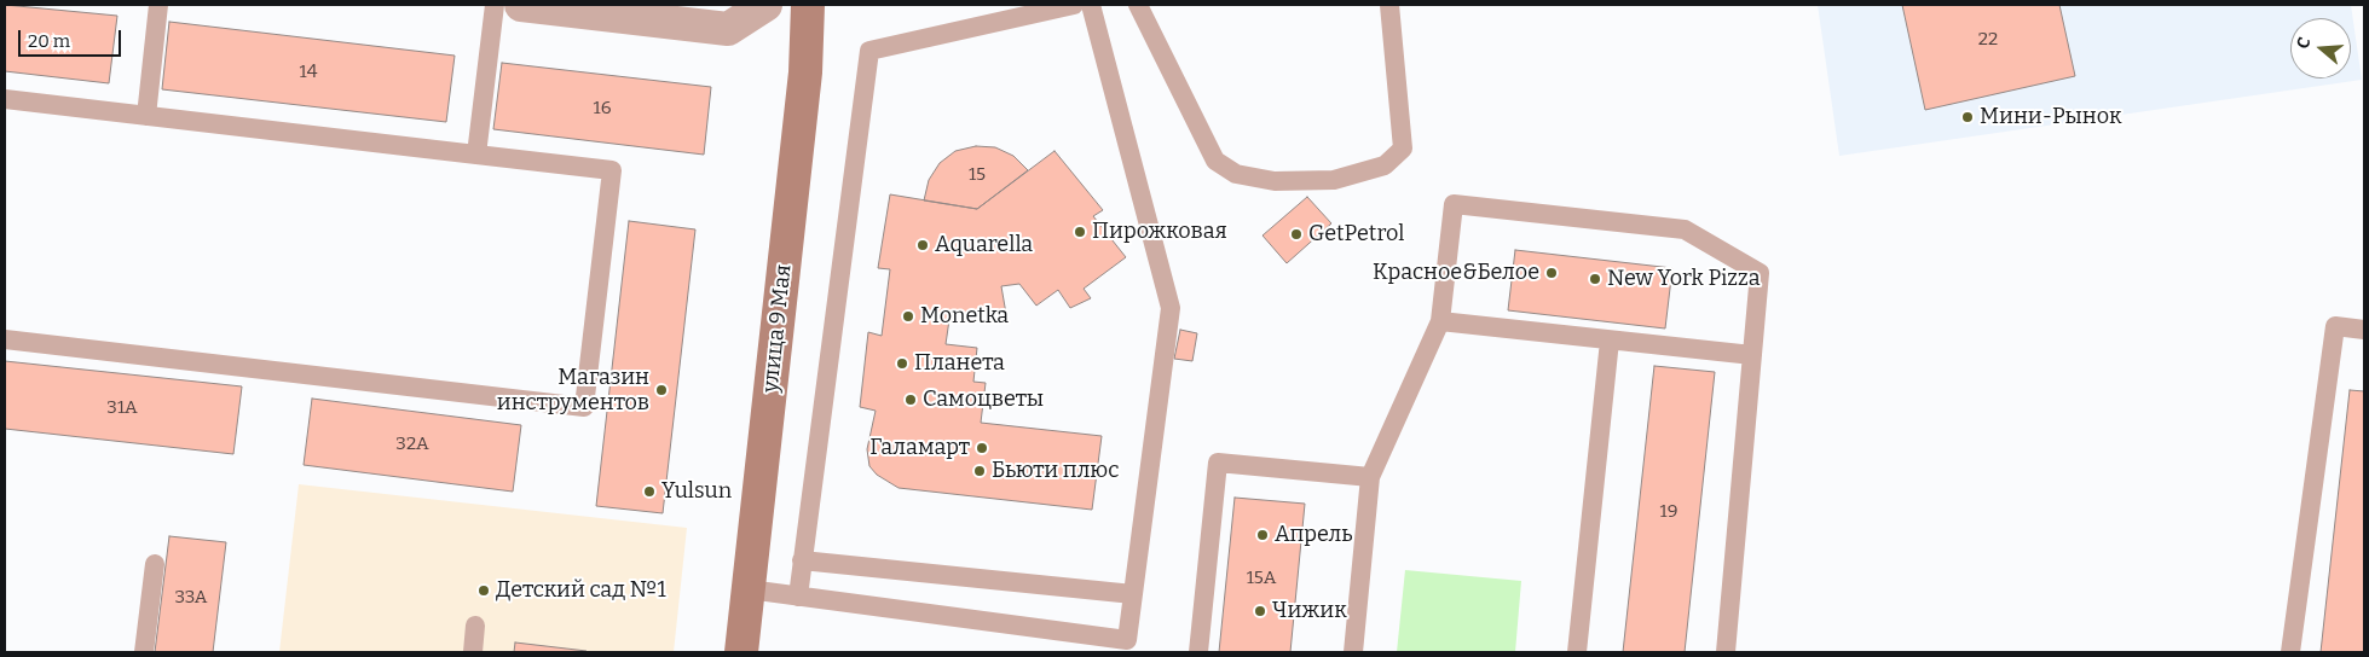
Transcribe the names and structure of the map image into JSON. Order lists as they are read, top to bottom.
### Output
{
  "streets": {
    "main road": ["улица 9 Мая"]
  },
  "places": [
    "Мини-Рынок",
    "Пирожковая",
    "GetPetrol",
    "Aquarella",
    "Красное&Белое",
    "New York Pizza",
    "Monetka",
    "Планета",
    "Магазин инструментов",
    "Самоцветы",
    "Галамарт",
    "Бьюти плюс",
    "Yulsun",
    "Апрель",
    "Детский сад №1",
    "Чижик"
  ],
  "house_numbers": [
    "22",
    "14",
    "16",
    "15",
    "31А",
    "32А",
    "19",
    "15А",
    "33А"
  ],
  "scale_bar": "20 m",
  "north": "left"
}
